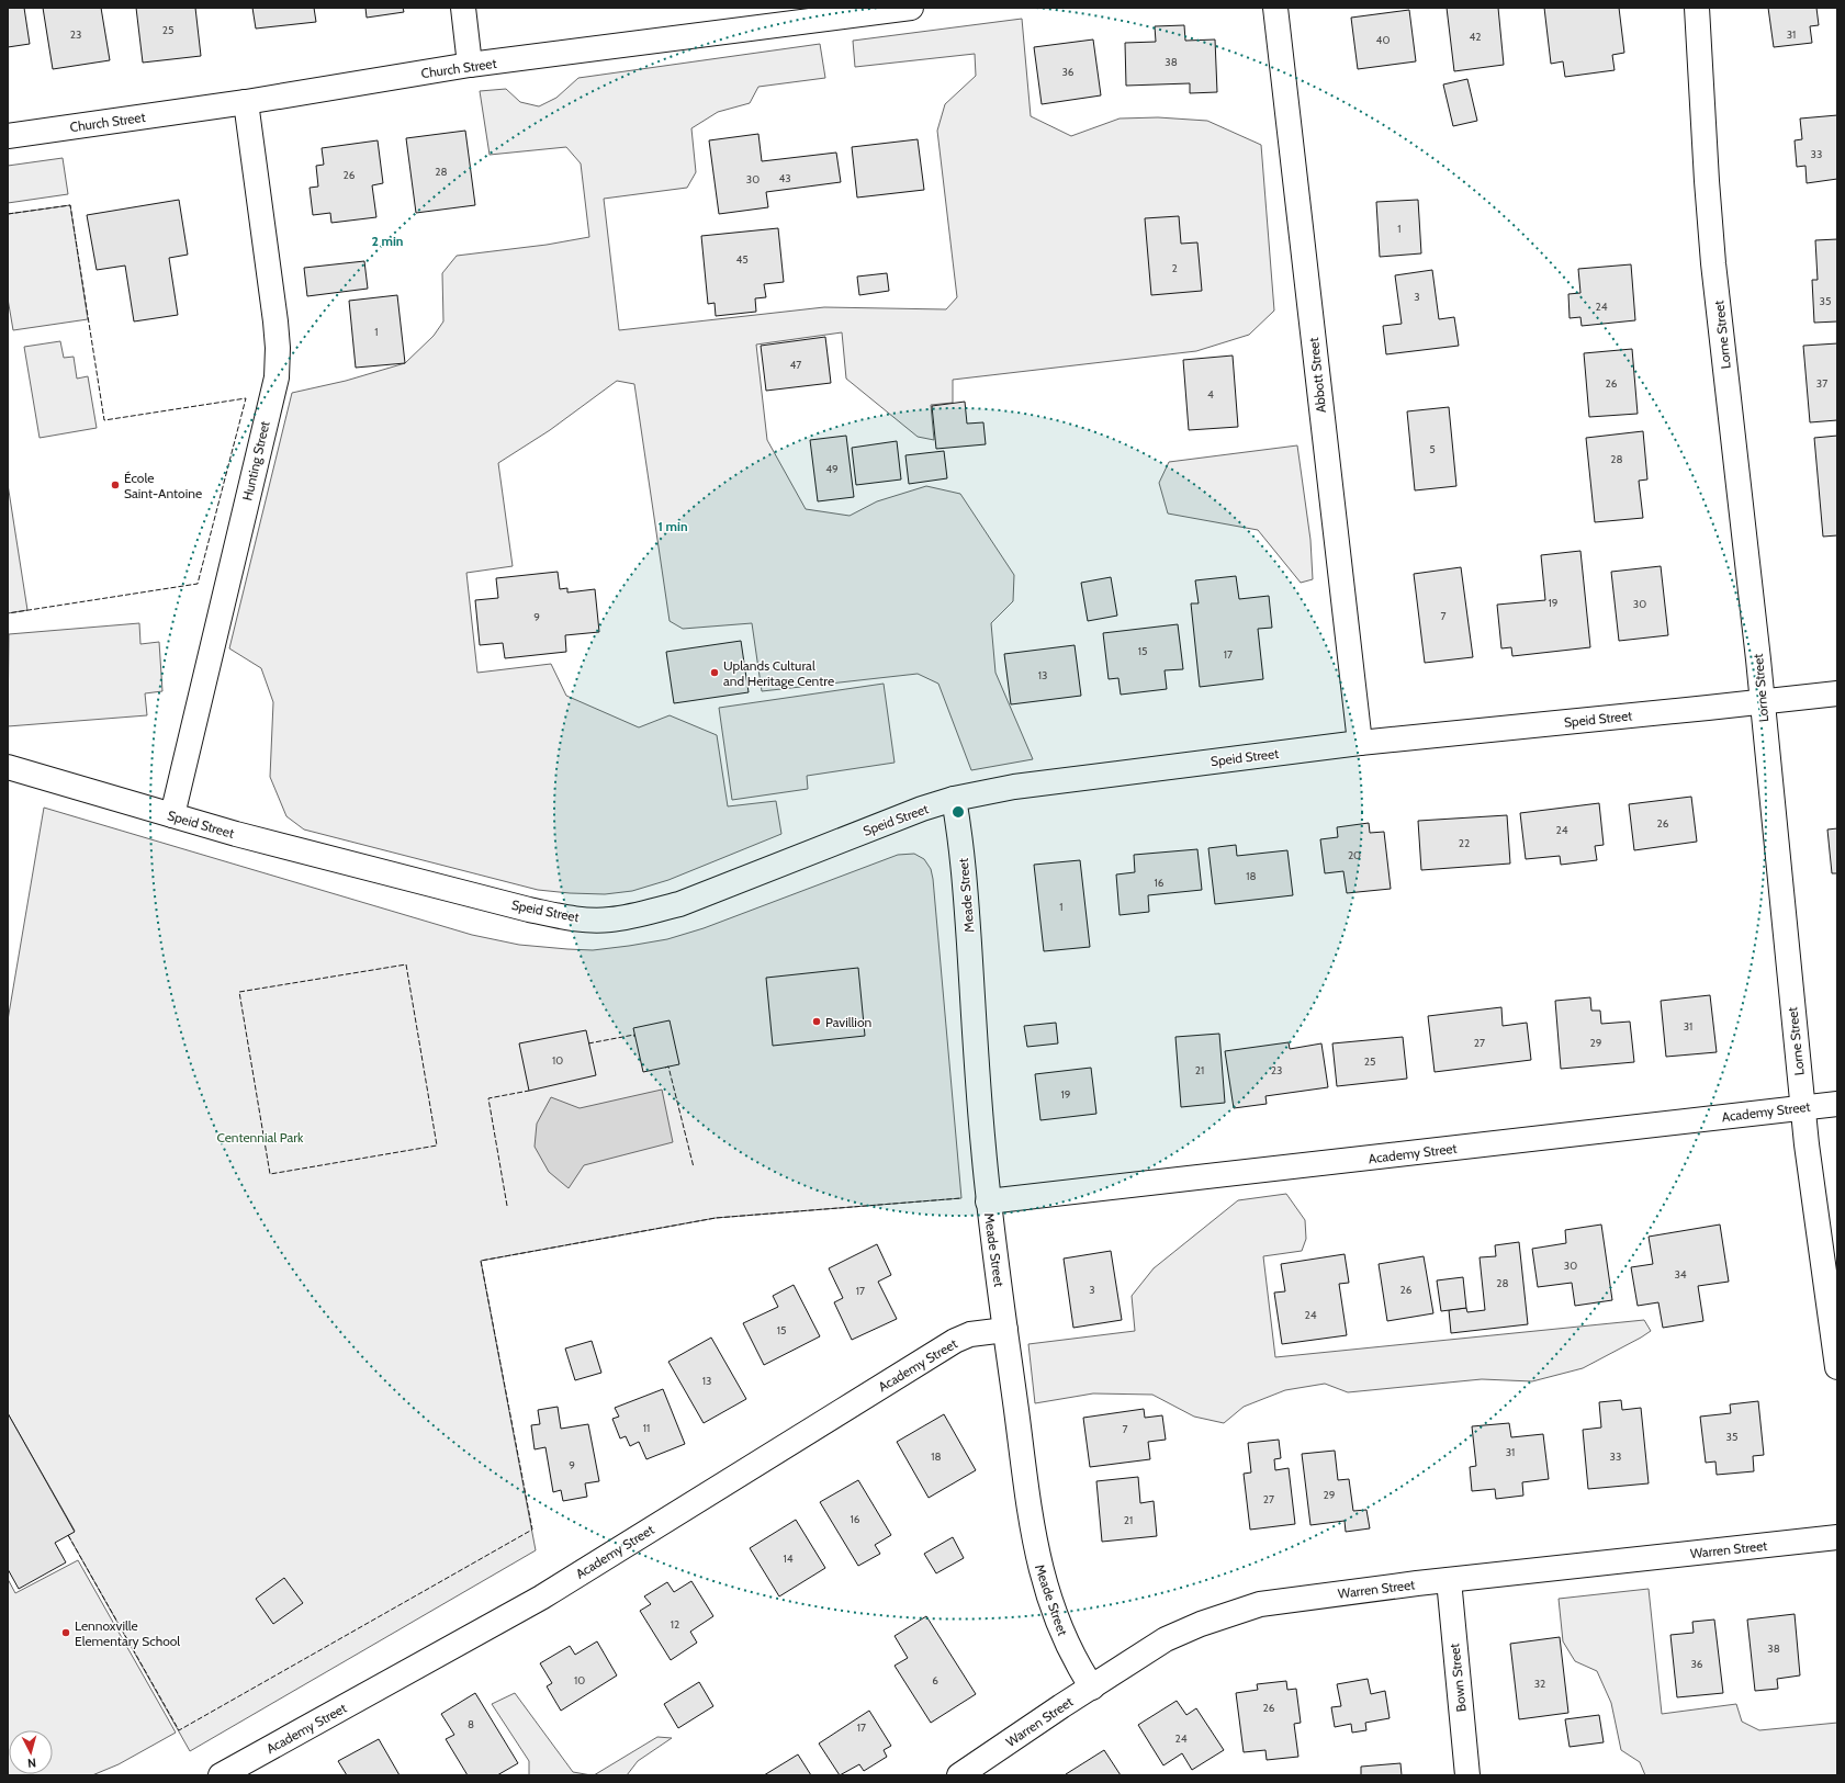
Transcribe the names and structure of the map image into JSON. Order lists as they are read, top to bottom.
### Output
{
  "streets": {
    "street": [
      "Church Street",
      "Lorne Street",
      "Abbott Street",
      "Hunting Street",
      "Speid Street",
      "Meade Street",
      "Academy Street",
      "Warren Street",
      "Bown Street"
    ]
  },
  "crossings": [
    ["Church Street", "Hunting Street"],
    ["Lorne Street", "Speid Street"],
    ["Lorne Street", "Academy Street"],
    ["Abbott Street", "Speid Street"],
    ["Hunting Street", "Speid Street"],
    ["Speid Street", "Meade Street"],
    ["Meade Street", "Academy Street"],
    ["Meade Street", "Warren Street"],
    ["Warren Street", "Bown Street"]
  ],
  "parks": ["Centennial Park"],
  "places": [
    "École Saint-Antoine",
    "Uplands Cultural and Heritage Centre",
    "Pavillion",
    "Lennoxville Elementary School"
  ],
  "house_numbers": [
    "25",
    "23",
    "31",
    "42",
    "40",
    "38",
    "36",
    "33",
    "28",
    "26",
    "43",
    "30",
    "1",
    "45",
    "2",
    "3",
    "35",
    "24",
    "1",
    "47",
    "26",
    "37",
    "4",
    "5",
    "28",
    "49",
    "19",
    "30",
    "7",
    "9",
    "15",
    "17",
    "13",
    "26",
    "24",
    "22",
    "20",
    "18",
    "16",
    "1",
    "31",
    "27",
    "29",
    "10",
    "25",
    "21",
    "23",
    "19",
    "30",
    "34",
    "28",
    "3",
    "26",
    "17",
    "24",
    "15",
    "13",
    "11",
    "7",
    "35",
    "31",
    "18",
    "33",
    "9",
    "29",
    "27",
    "16",
    "21",
    "14",
    "12",
    "38",
    "36",
    "10",
    "6",
    "32",
    "26",
    "8",
    "17",
    "24"
  ],
  "north": "bottom",
  "rings": ["2 min", "1 min"]
}
